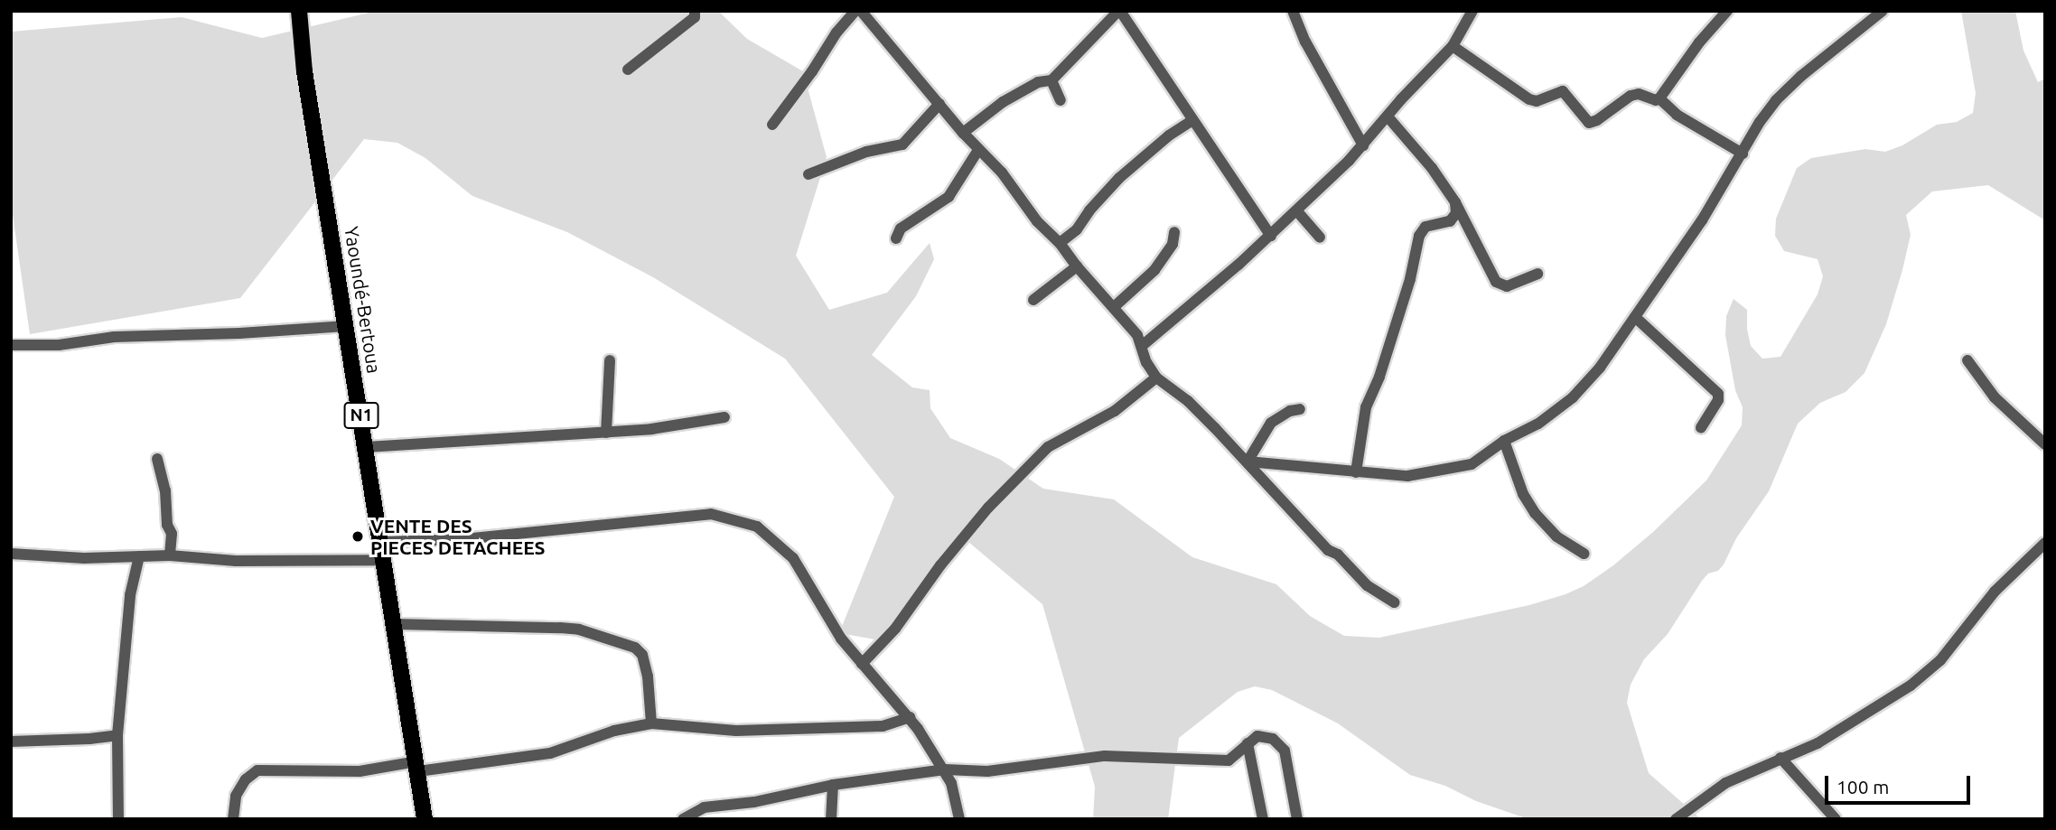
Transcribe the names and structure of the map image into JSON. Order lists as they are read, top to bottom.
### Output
{
  "streets": {
    "highway": ["Yaoundé-Bertoua", "N1"]
  },
  "places": ["VENTE DES PIECES DETACHEES"],
  "scale_bar": "100 m"
}
